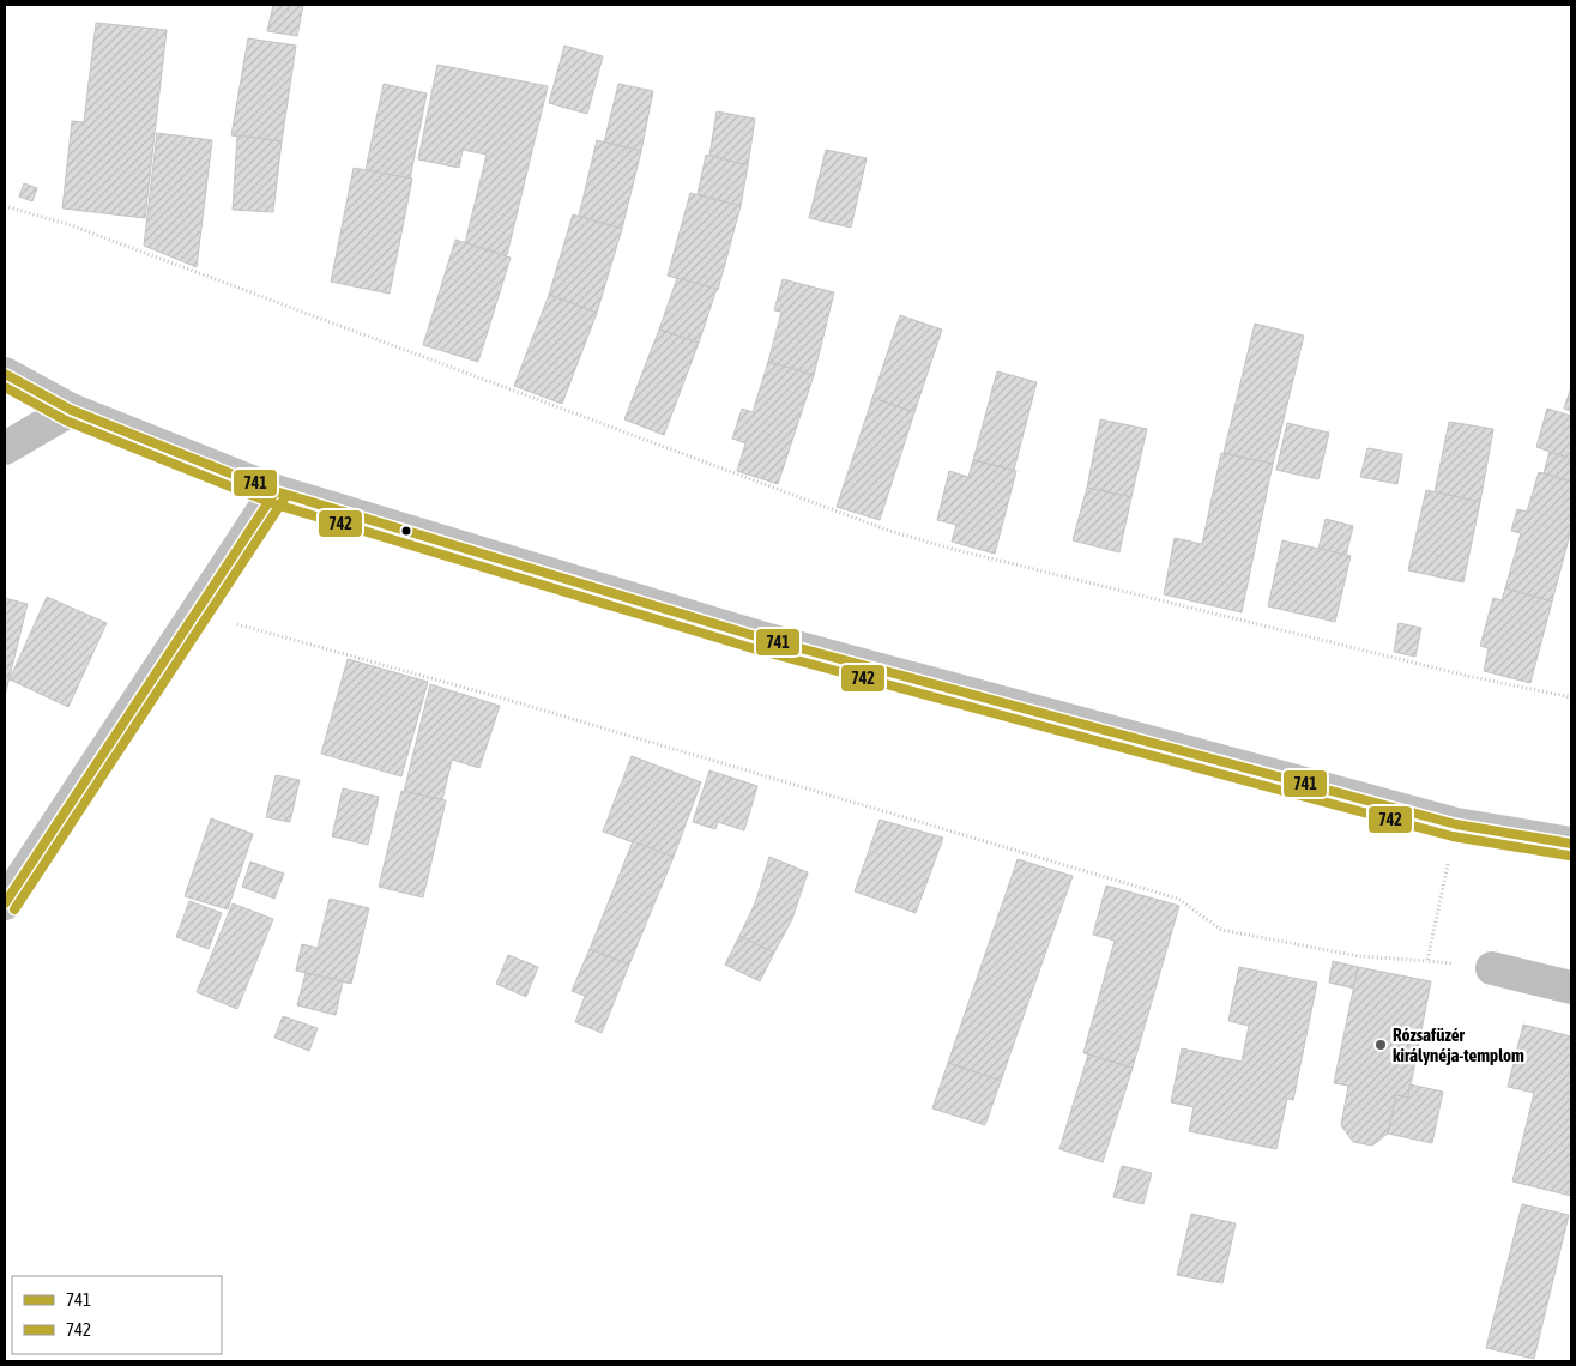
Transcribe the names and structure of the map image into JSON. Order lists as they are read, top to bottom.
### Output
{
  "places": ["Rózsafüzér királynéja-templom"],
  "lines": ["transit line 741", "transit line 742"],
  "legend": ["741", "742"]
}
